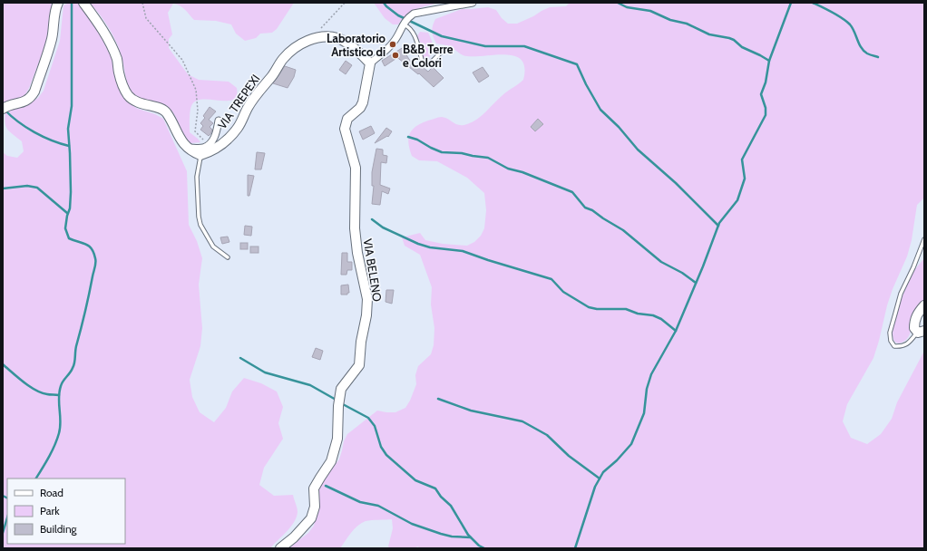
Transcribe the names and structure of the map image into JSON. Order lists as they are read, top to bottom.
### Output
{
  "streets": {
    "street": ["VIA TREPEXI", "VIA BELENO"]
  },
  "crossings": [
    ["VIA TREPEXI", "VIA BELENO"]
  ],
  "places": ["Laboratorio Artistico di", "B&B Terre e Colori"],
  "legend": ["Road", "Park", "Building"]
}
